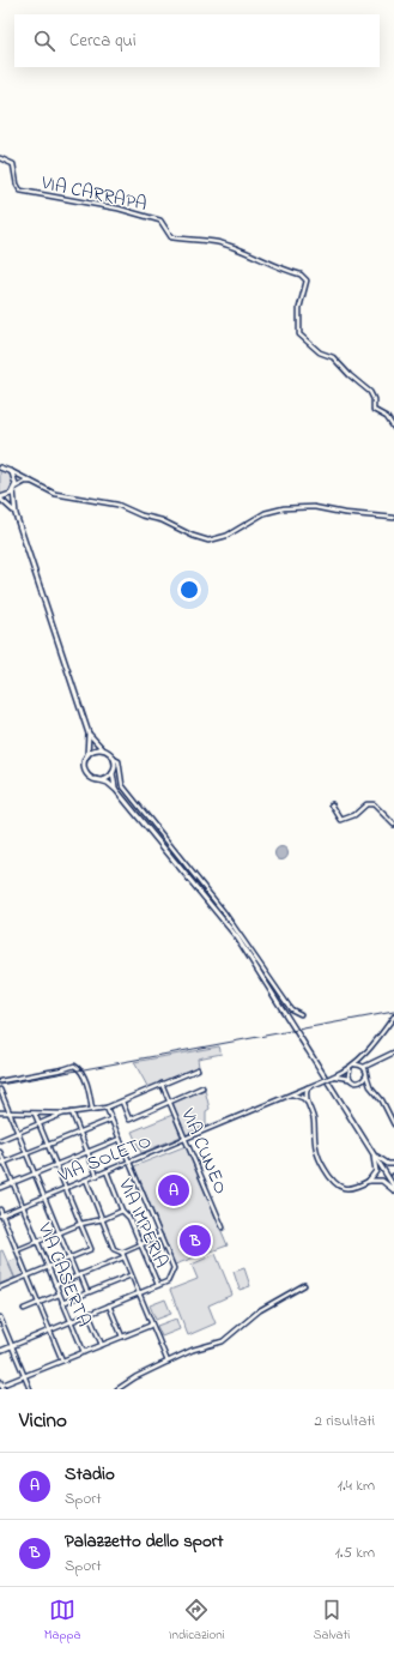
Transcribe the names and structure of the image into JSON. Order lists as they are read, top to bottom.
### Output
{
  "streets": {
    "street": [
      "VIA CARRAPA",
      "VIA CUNEO",
      "VIA SOLETO",
      "VIA IMPERIA",
      "VIA CASERTA"
    ]
  },
  "crossings": [
    ["VIA CUNEO", "VIA SOLETO"],
    ["VIA SOLETO", "VIA IMPERIA"],
    ["VIA SOLETO", "VIA CASERTA"]
  ],
  "page": {
    "search": "Cerca qui",
    "pins": ["A", "B"],
    "heading": ["Vicino", "2 risultati"],
    "list": [
      {
        "mark": "A",
        "name": "Stadio",
        "note": "Sport",
        "value": "1.4 km"
      },
      {
        "mark": "B",
        "name": "Palazzetto dello sport",
        "note": "Sport",
        "value": "1.5 km"
      }
    ],
    "nav": ["Mappa", "Indicazioni", "Salvati"]
  }
}
